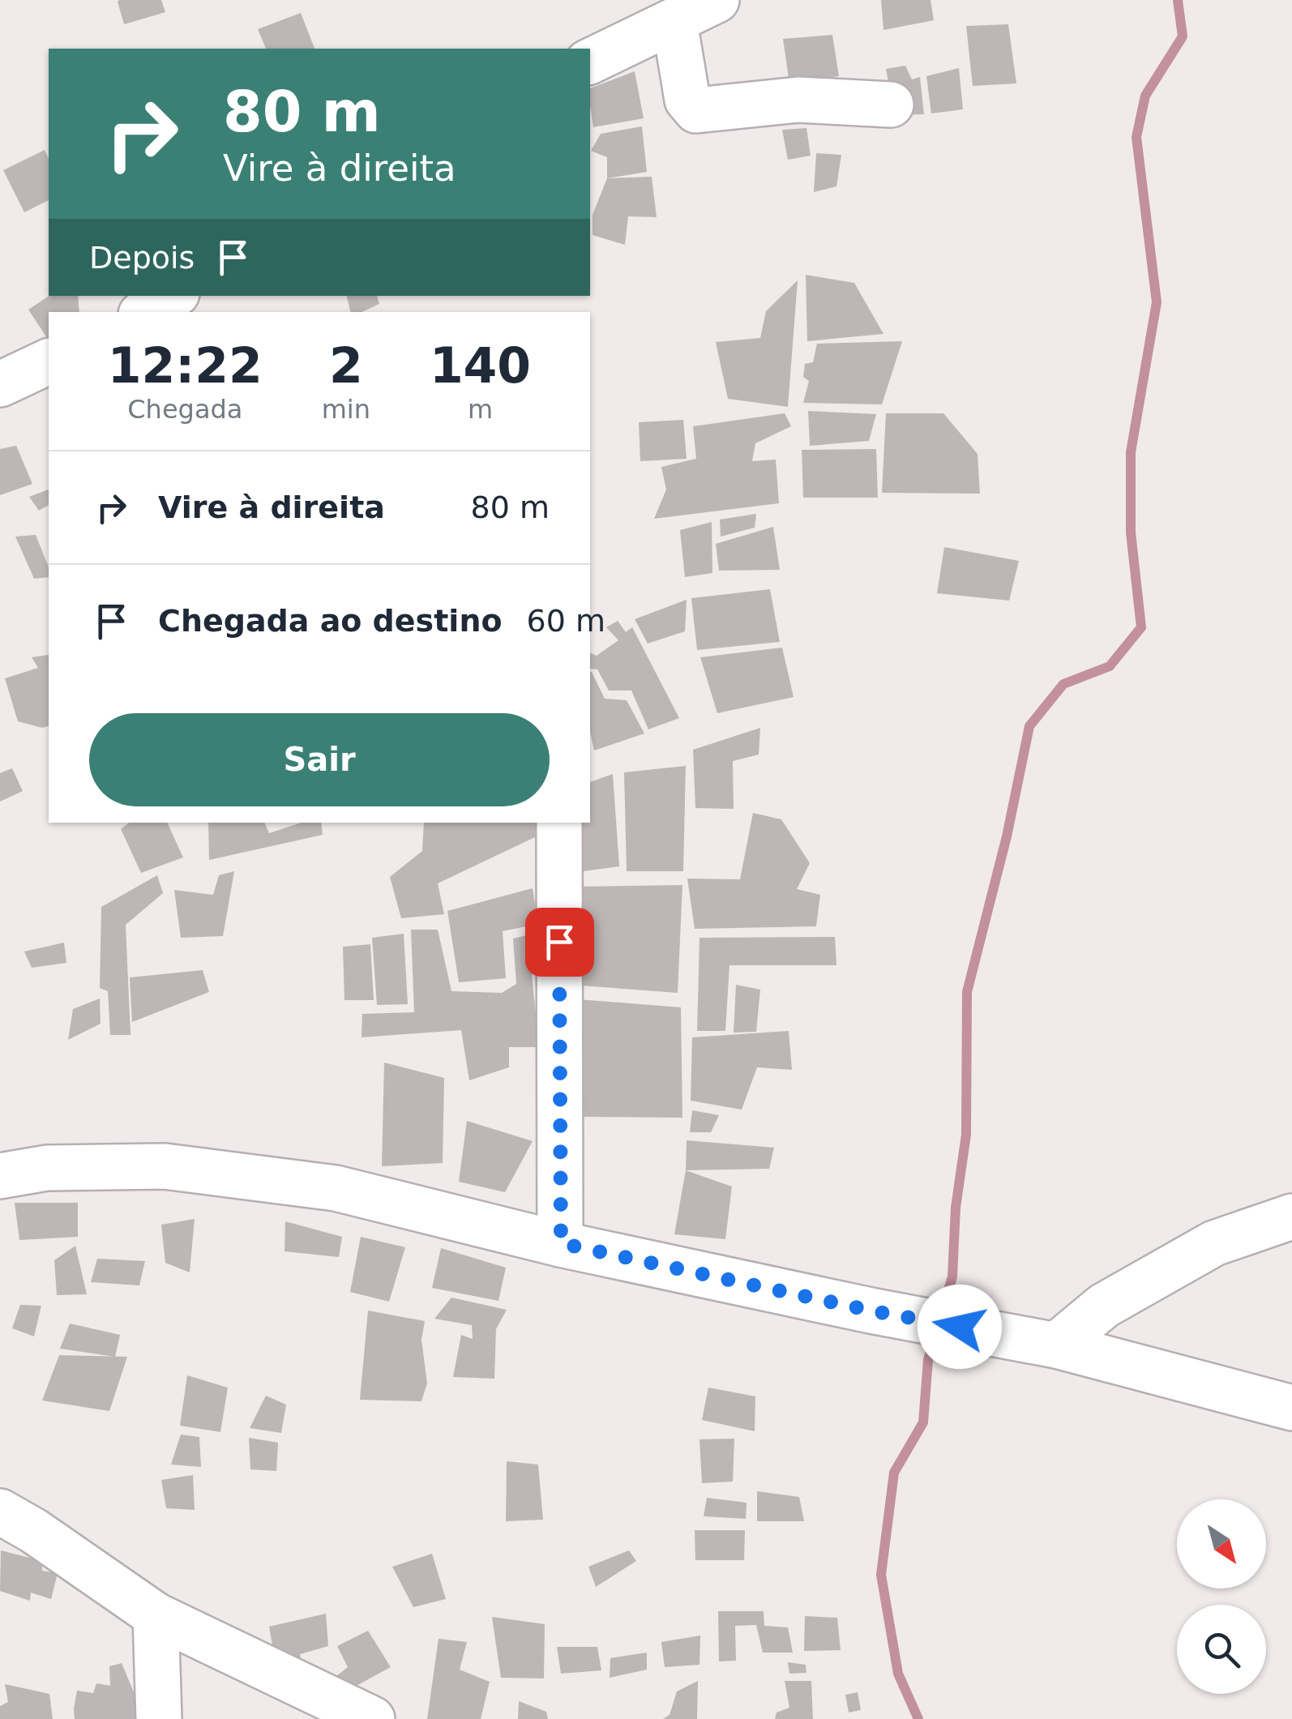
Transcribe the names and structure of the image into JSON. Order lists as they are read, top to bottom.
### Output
{
  "north": "bottom right",
  "page": {
    "turn": ["80 m", "Vire à direita"],
    "then": "Depois",
    "eta": [
      "12:22",
      "Chegada",
      "2",
      "min",
      "140",
      "m"
    ],
    "list": [
      {
        "name": "Vire à direita",
        "value": "80 m"
      },
      {
        "name": "Chegada ao destino",
        "value": "60 m"
      }
    ],
    "buttons": "Sair"
  }
}
